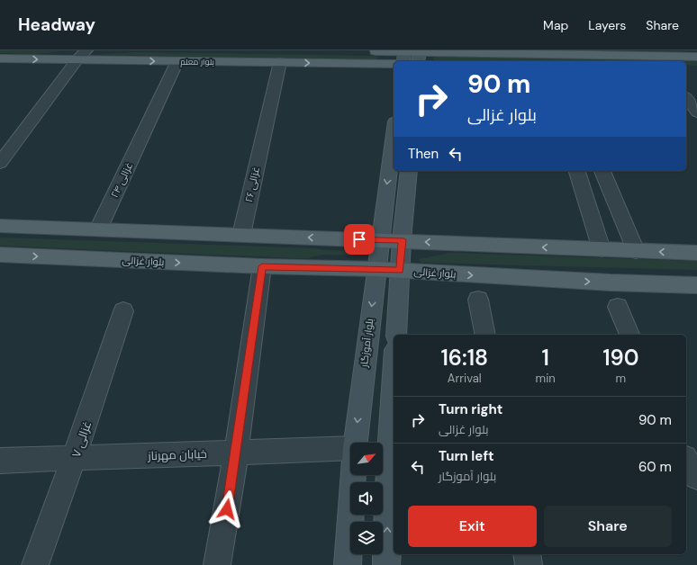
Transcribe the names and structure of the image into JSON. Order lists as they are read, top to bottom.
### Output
{
  "streets": {
    "main road": ["بلوار معلم", "بلوار غزالی"],
    "street": [
      "غزالی ۲۴",
      "غزالی ۲۶",
      "بلوار آموزگار",
      "غزالی ۷",
      "خیابان مهرناز"
    ]
  },
  "crossings": [
    ["بلوار معلم", "غزالی ۲۴"],
    ["بلوار معلم", "غزالی ۲۶"],
    ["بلوار غزالی", "بلوار آموزگار"],
    ["غزالی ۷", "خیابان مهرناز"]
  ],
  "north": "top right",
  "page": {
    "header": "Headway",
    "nav": ["Map", "Layers", "Share"],
    "turn": ["90 m", "بلوار غزالی"],
    "then": "Then",
    "eta": [
      "16:18",
      "Arrival",
      "1",
      "min",
      "190",
      "m"
    ],
    "list": [
      {
        "name": "Turn right",
        "note": "بلوار غزالی",
        "value": "90 m"
      },
      {
        "name": "Turn left",
        "note": "بلوار آموزگار",
        "value": "60 m"
      }
    ],
    "buttons": ["Exit", "Share"]
  }
}
